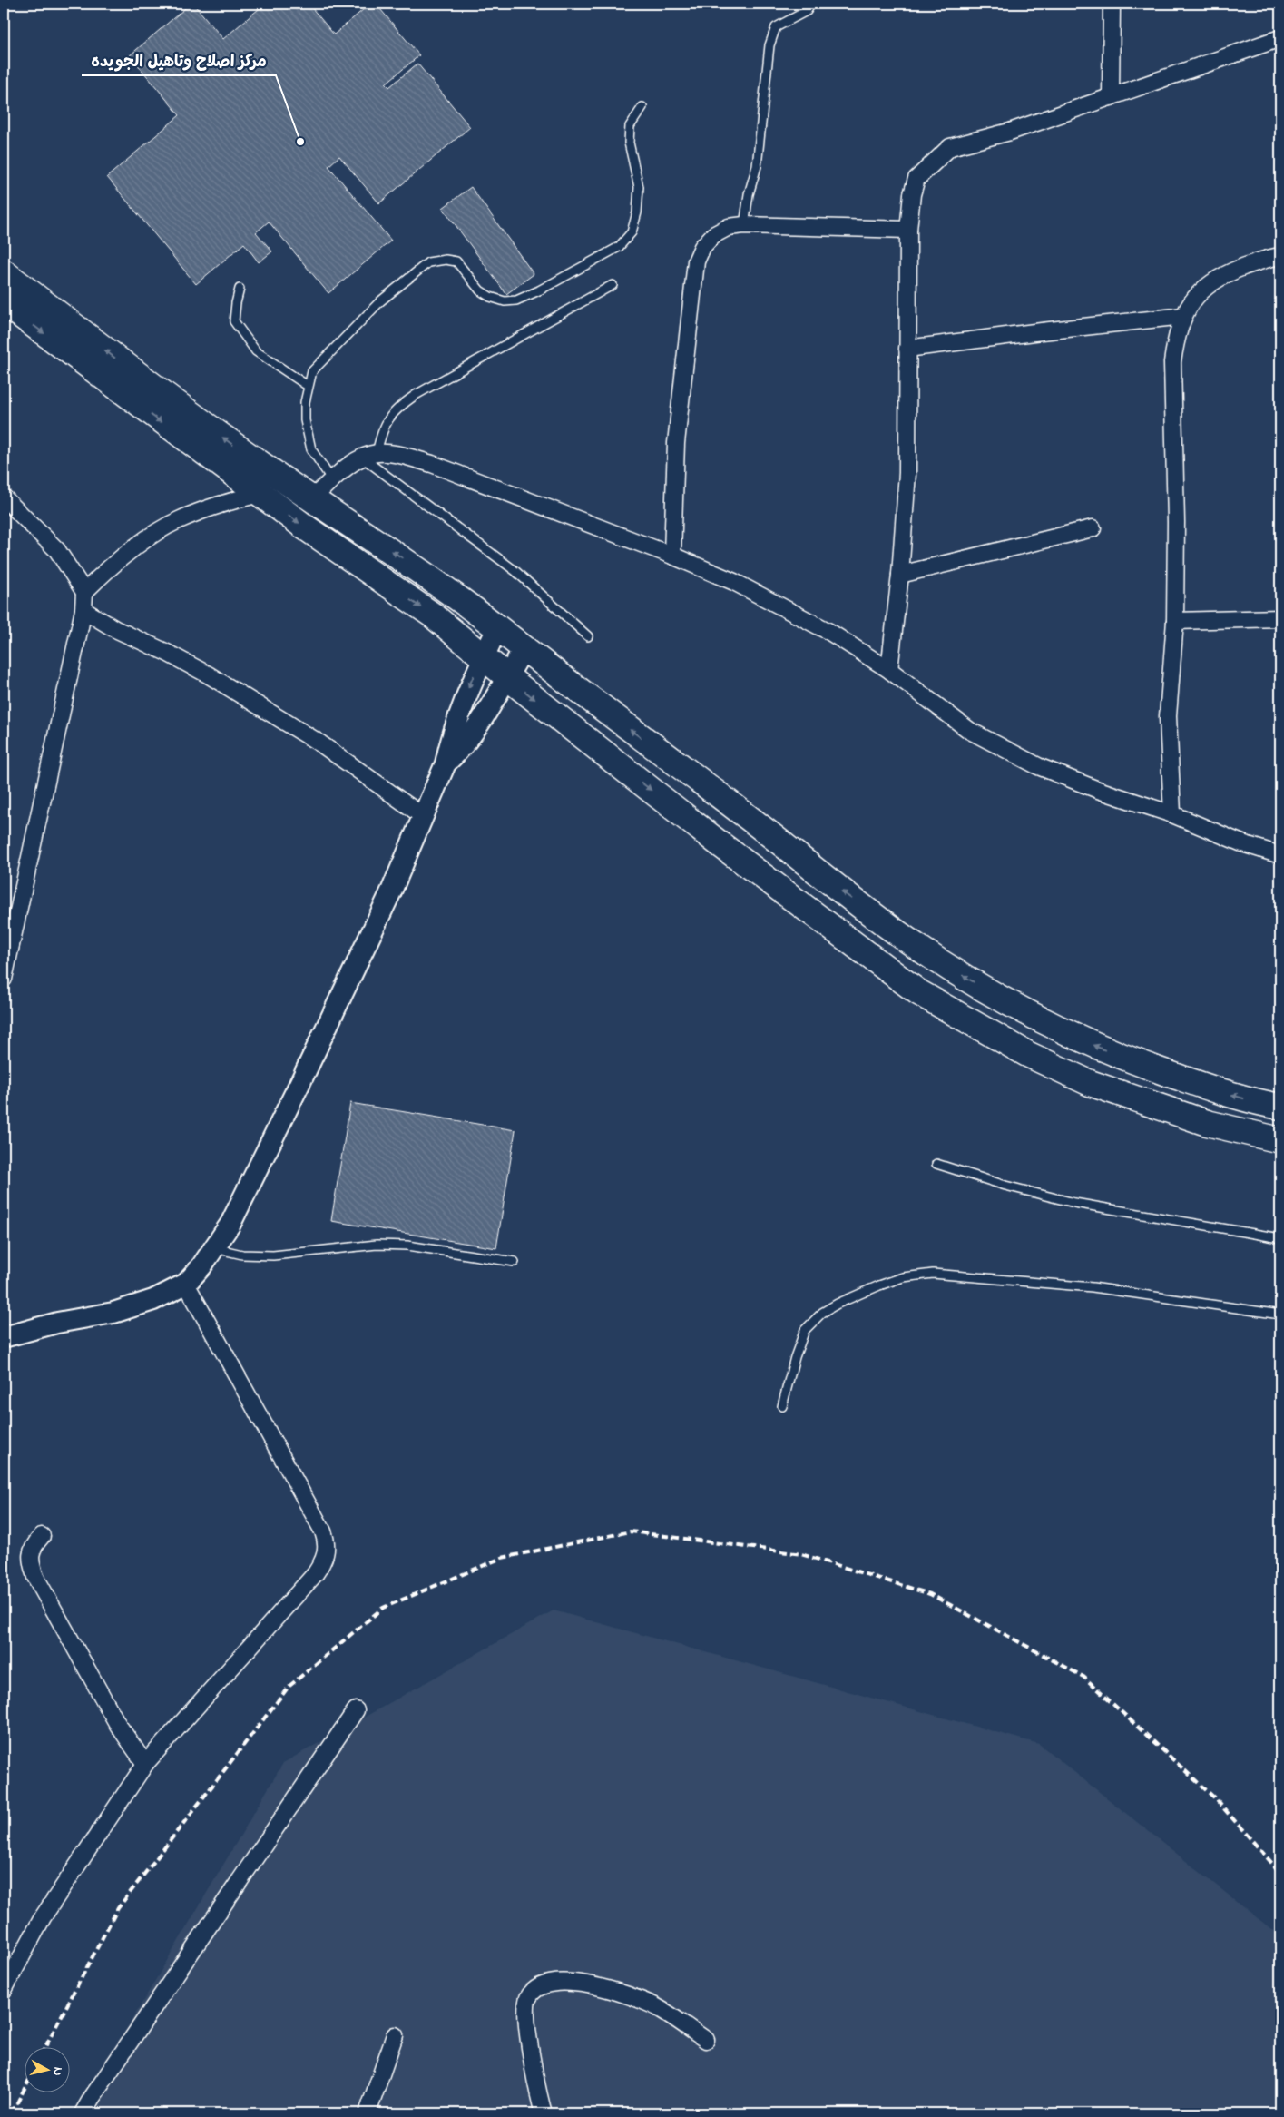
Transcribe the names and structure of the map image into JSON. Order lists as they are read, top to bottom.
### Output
{
  "places": ["مركز اصلاح وتاهيل الجويده"],
  "north": "right"
}
